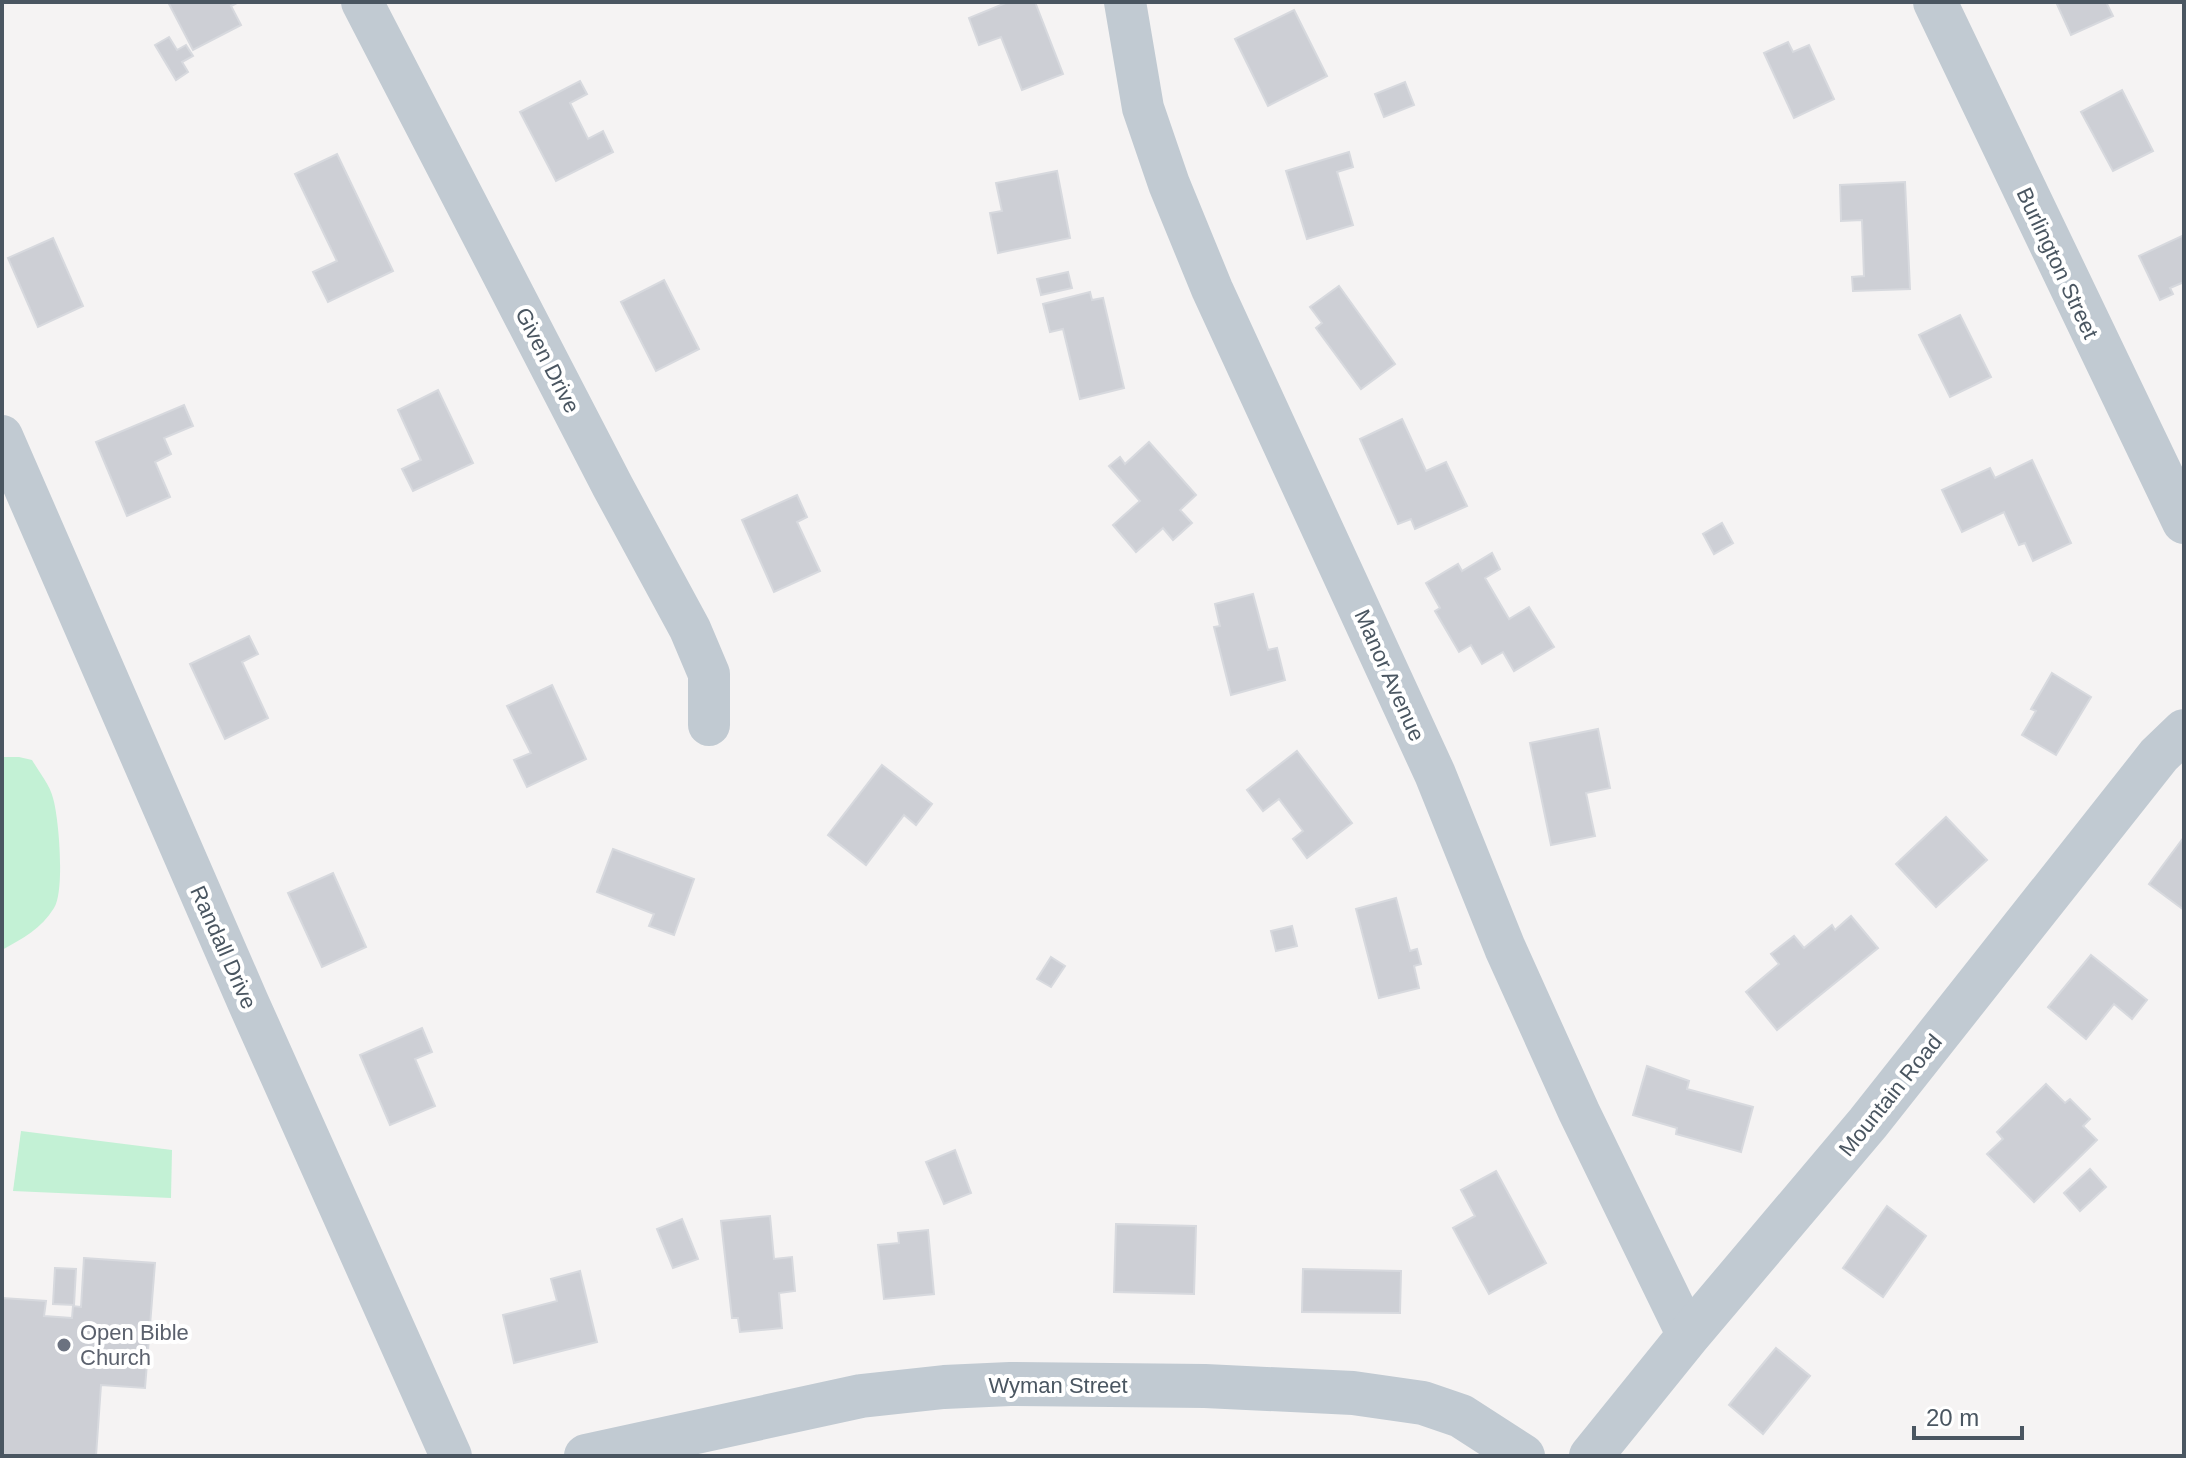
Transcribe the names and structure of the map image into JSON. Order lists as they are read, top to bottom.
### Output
{
  "streets": {
    "street": [
      "Burlington Street",
      "Given Drive",
      "Manor Avenue",
      "Randall Drive",
      "Mountain Road",
      "Wyman Street"
    ]
  },
  "crossings": [
    ["Manor Avenue", "Mountain Road"]
  ],
  "places": ["Open Bible Church"],
  "scale_bar": "20 m"
}
